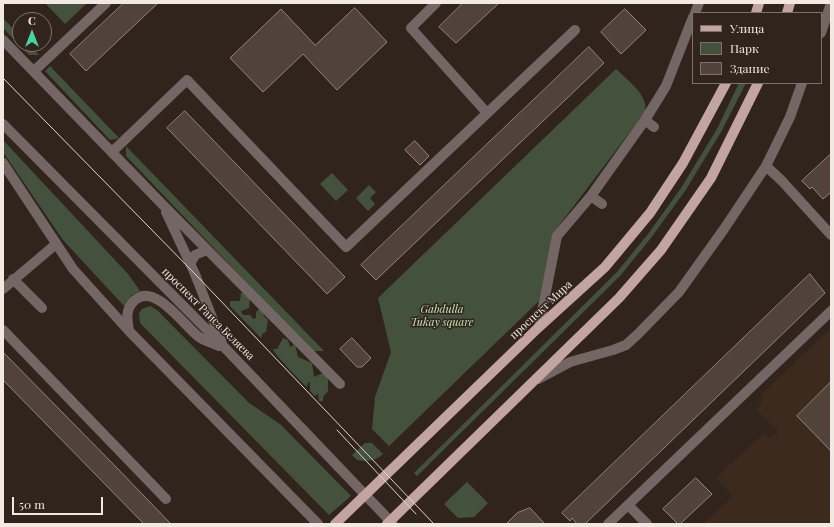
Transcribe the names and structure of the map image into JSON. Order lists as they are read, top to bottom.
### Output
{
  "streets": {
    "main road": ["проспект Мира"],
    "street": ["проспект Раиса Беляева"]
  },
  "crossings": [
    ["проспект Мира", "проспект Раиса Беляева"]
  ],
  "parks": ["Gabdulla Tukay square"],
  "legend": ["Улица", "Парк", "Здание"],
  "scale_bar": "50 m",
  "north": "top"
}
